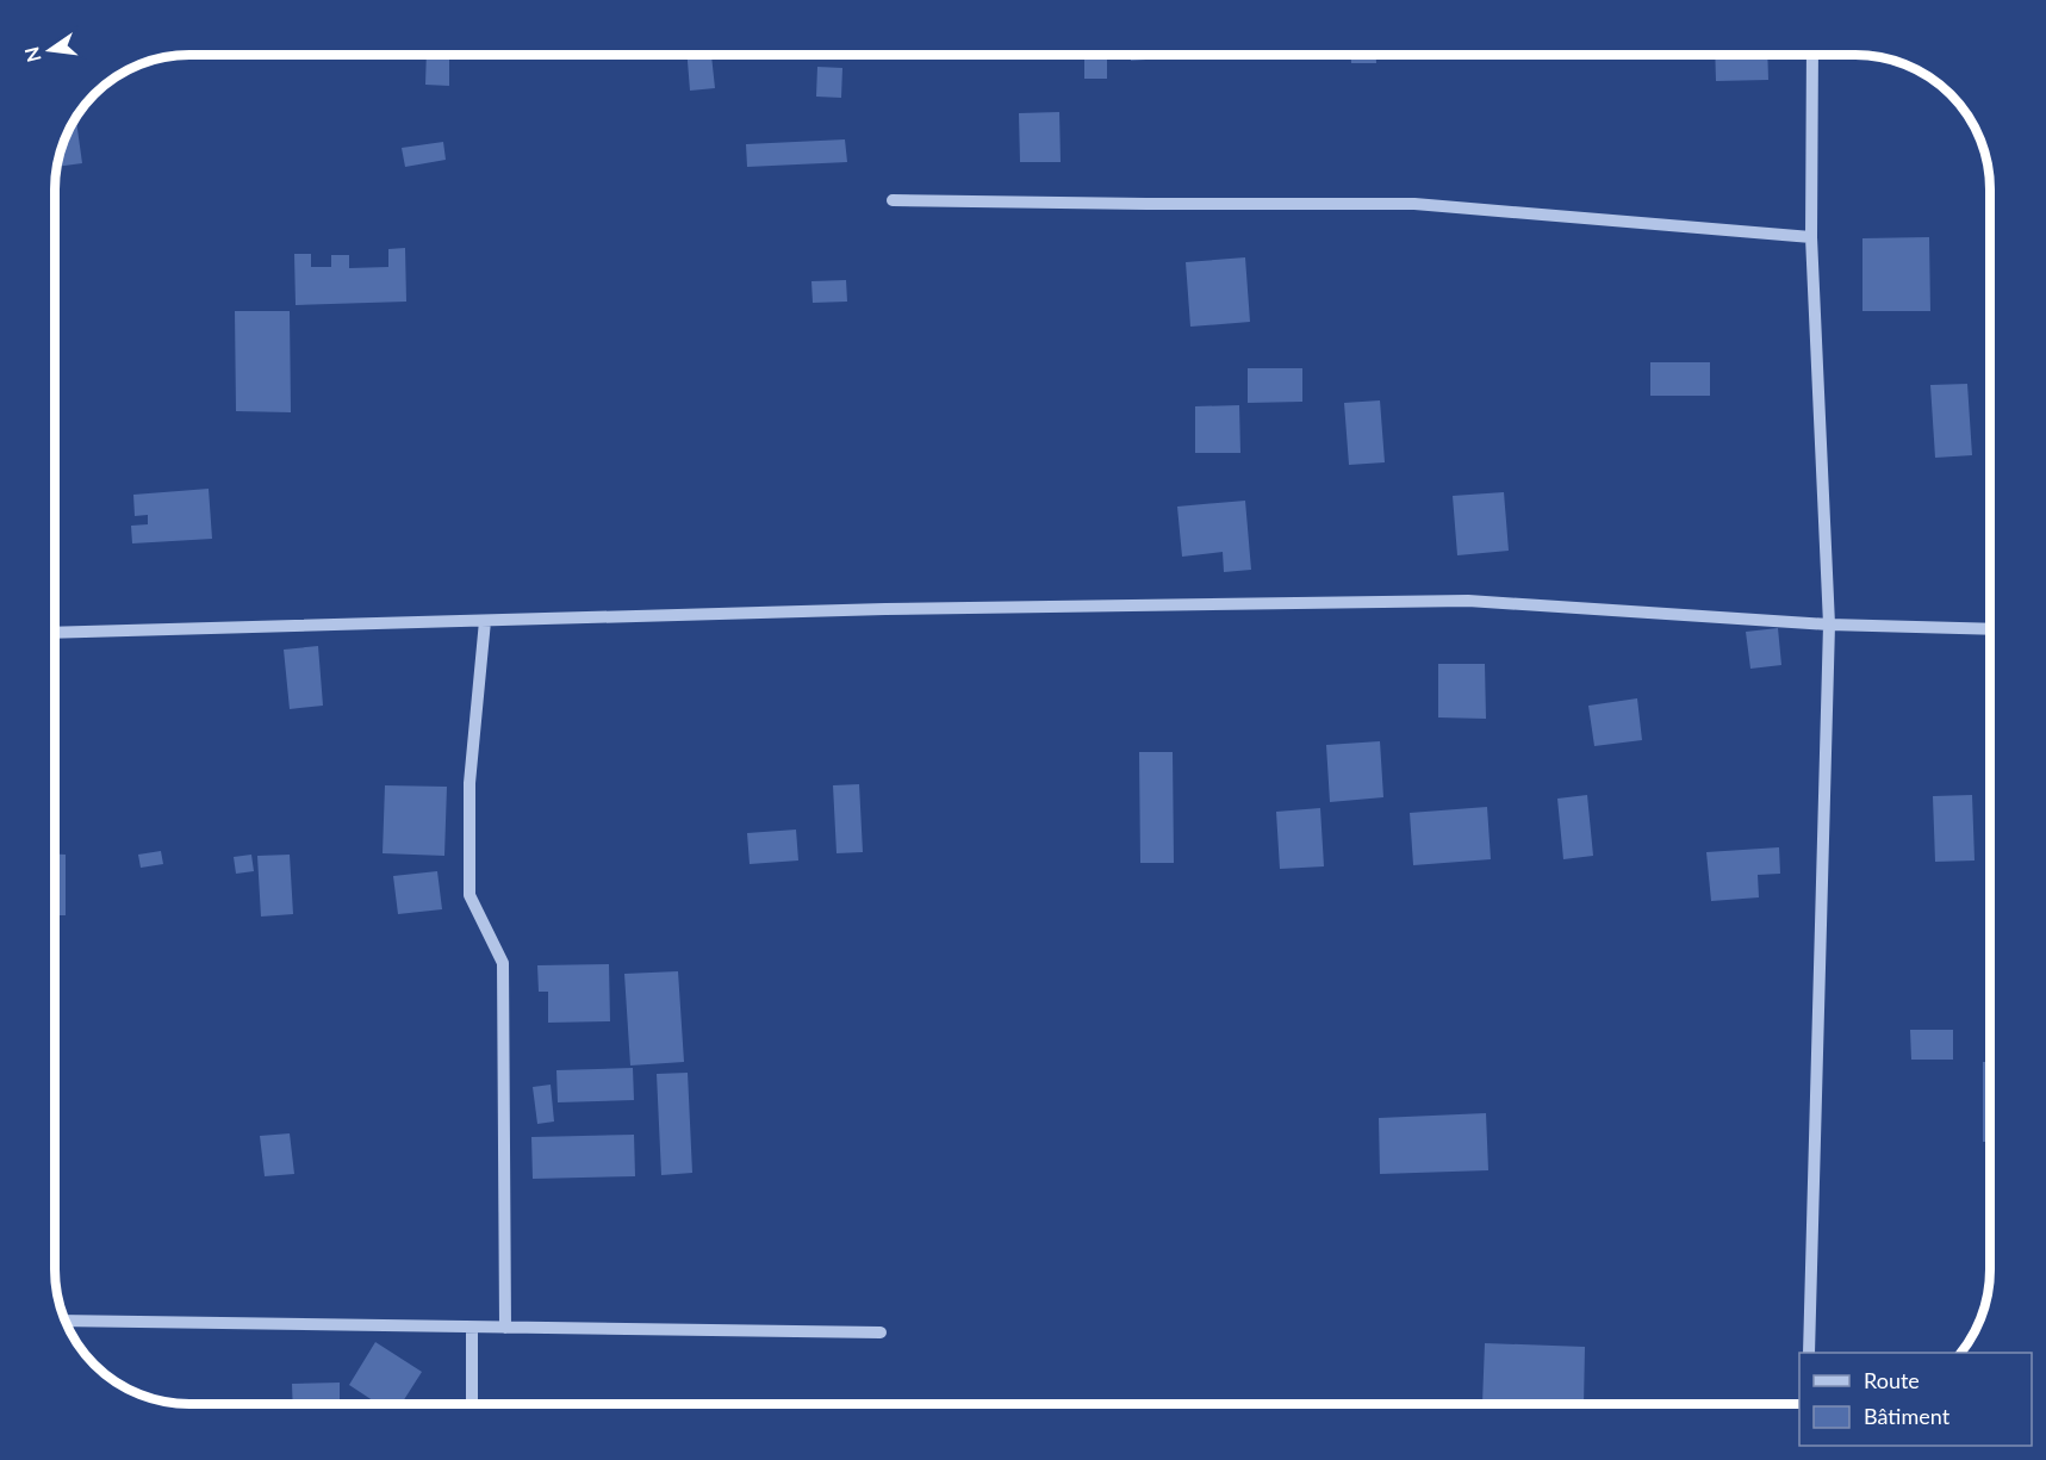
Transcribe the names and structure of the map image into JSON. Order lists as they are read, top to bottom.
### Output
{
  "legend": ["Route", "Bâtiment"],
  "north": "left"
}
